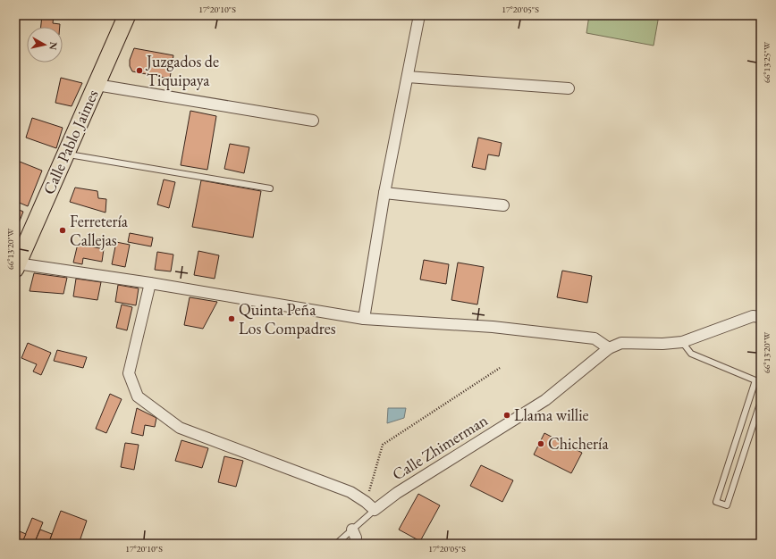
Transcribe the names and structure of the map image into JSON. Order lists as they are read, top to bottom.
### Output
{
  "streets": {
    "main road": ["Calle Pablo Jaimes"],
    "street": ["Calle Zhimerman"]
  },
  "places": [
    "Juzgados de Tiquipaya",
    "Ferretería Callejas",
    "Quinta Peña Los Compadres",
    "Llama willie",
    "Chichería"
  ],
  "north": "right",
  "coordinates": [
    "17°20'10\"S",
    "17°20'05\"S",
    "66°13'25\"W",
    "66°13'20\"W"
  ]
}
